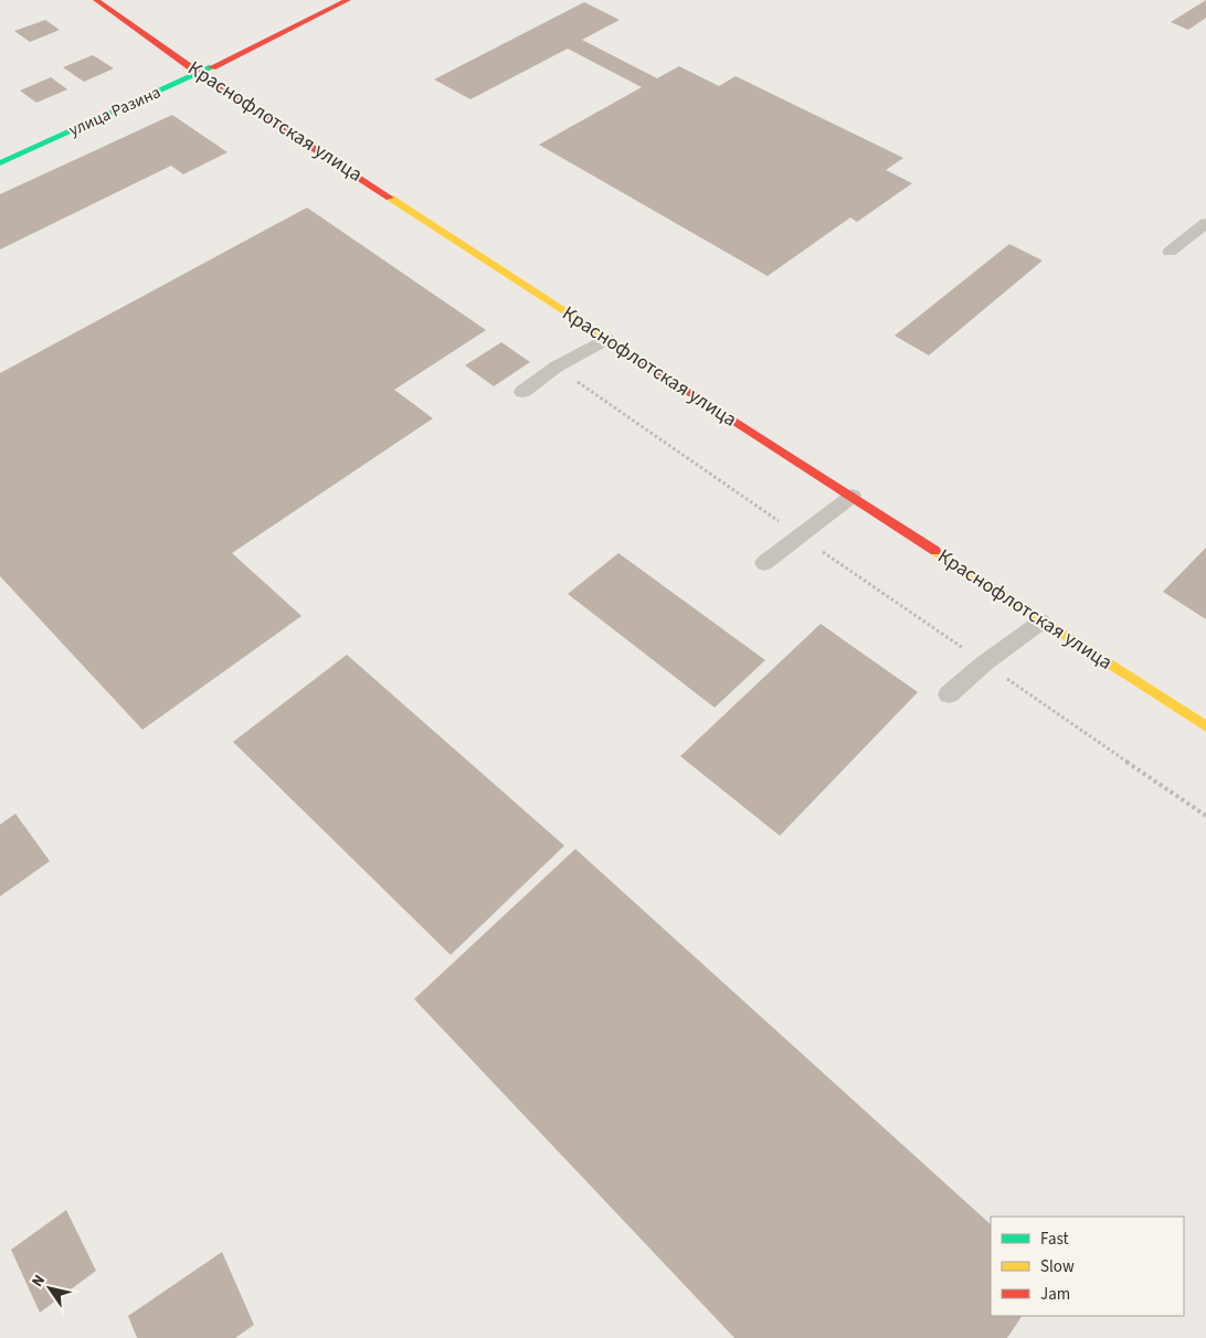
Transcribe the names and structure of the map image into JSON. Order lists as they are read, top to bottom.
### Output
{
  "streets": {
    "street": ["улица Разина", "Краснофлотская улица"]
  },
  "crossings": [
    ["улица Разина", "Краснофлотская улица"]
  ],
  "legend": ["Fast", "Slow", "Jam"],
  "north": "top left"
}
